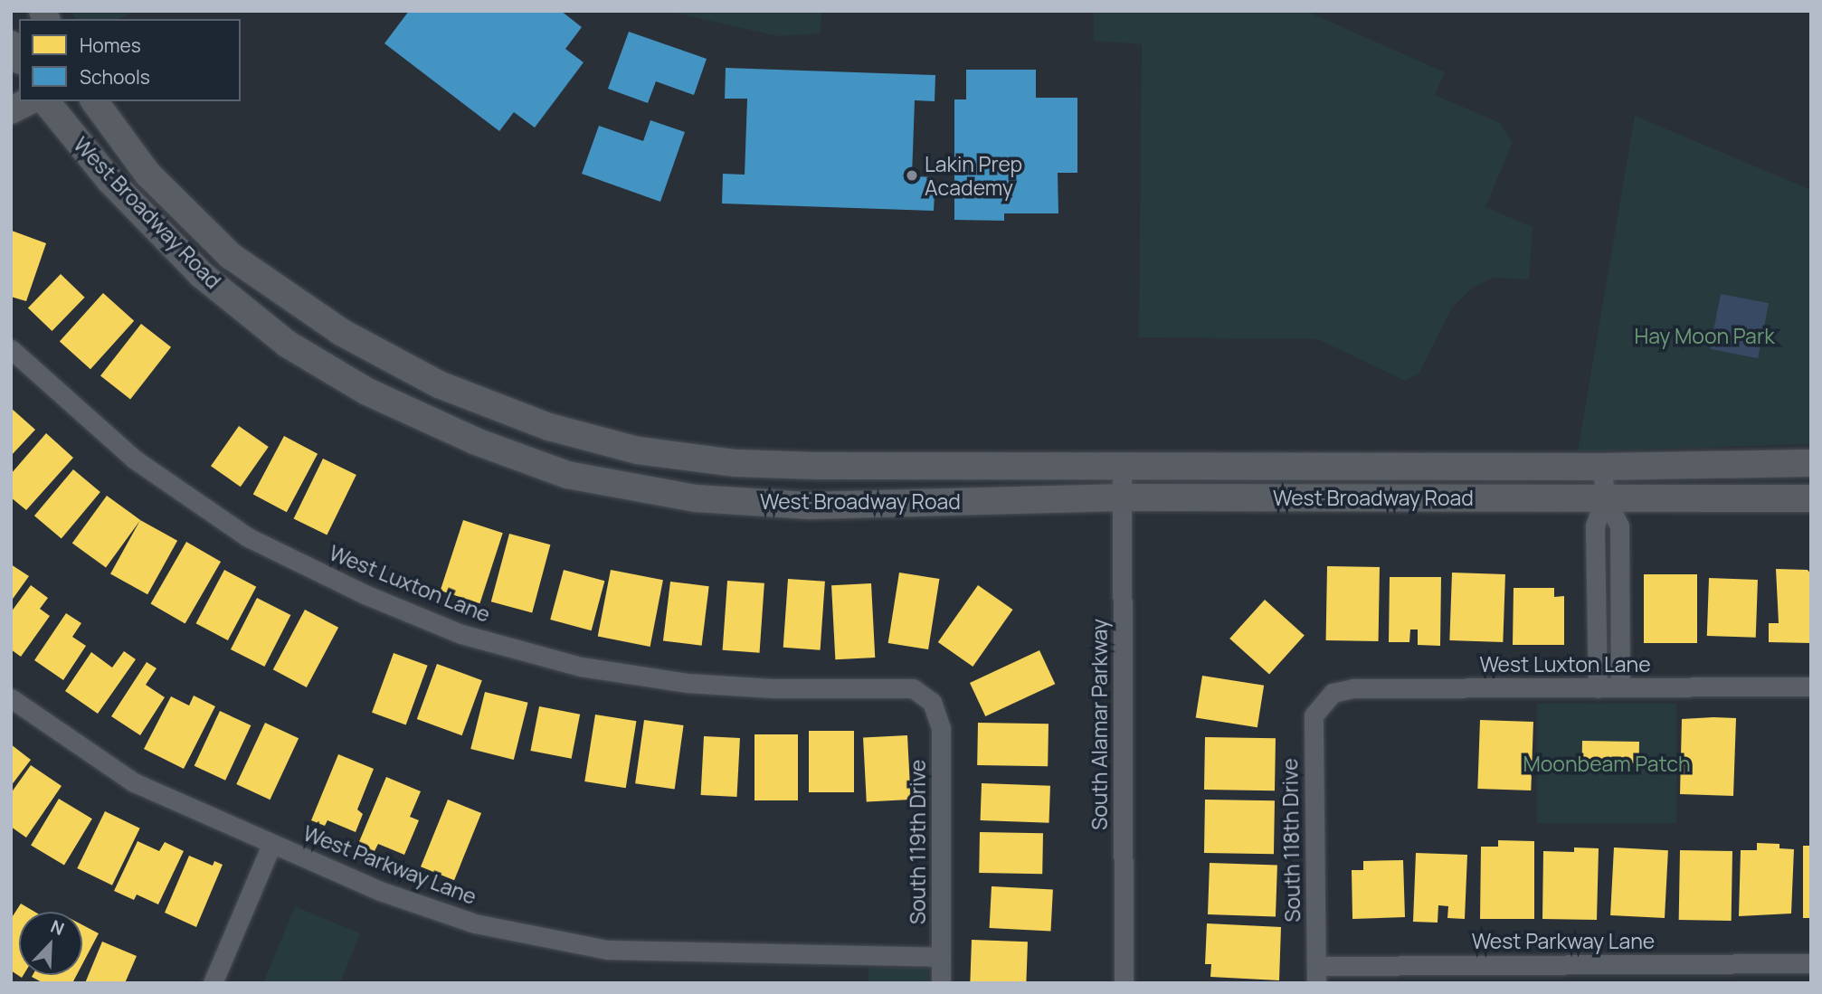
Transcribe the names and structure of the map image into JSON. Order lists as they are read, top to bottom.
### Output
{
  "streets": {
    "main road": ["West Broadway Road"],
    "street": [
      "West Luxton Lane",
      "South Alamar Parkway",
      "South 118th Drive",
      "South 119th Drive",
      "West Parkway Lane"
    ]
  },
  "crossings": [
    ["West Broadway Road", "South Alamar Parkway"],
    ["West Luxton Lane", "South 118th Drive"],
    ["West Luxton Lane", "South 119th Drive"],
    ["South 118th Drive", "West Parkway Lane"],
    ["South 119th Drive", "West Parkway Lane"]
  ],
  "parks": ["Hay Moon Park", "Moonbeam Patch"],
  "places": ["Lakin Prep Academy"],
  "legend": ["Homes", "Schools"],
  "north": "top right"
}
